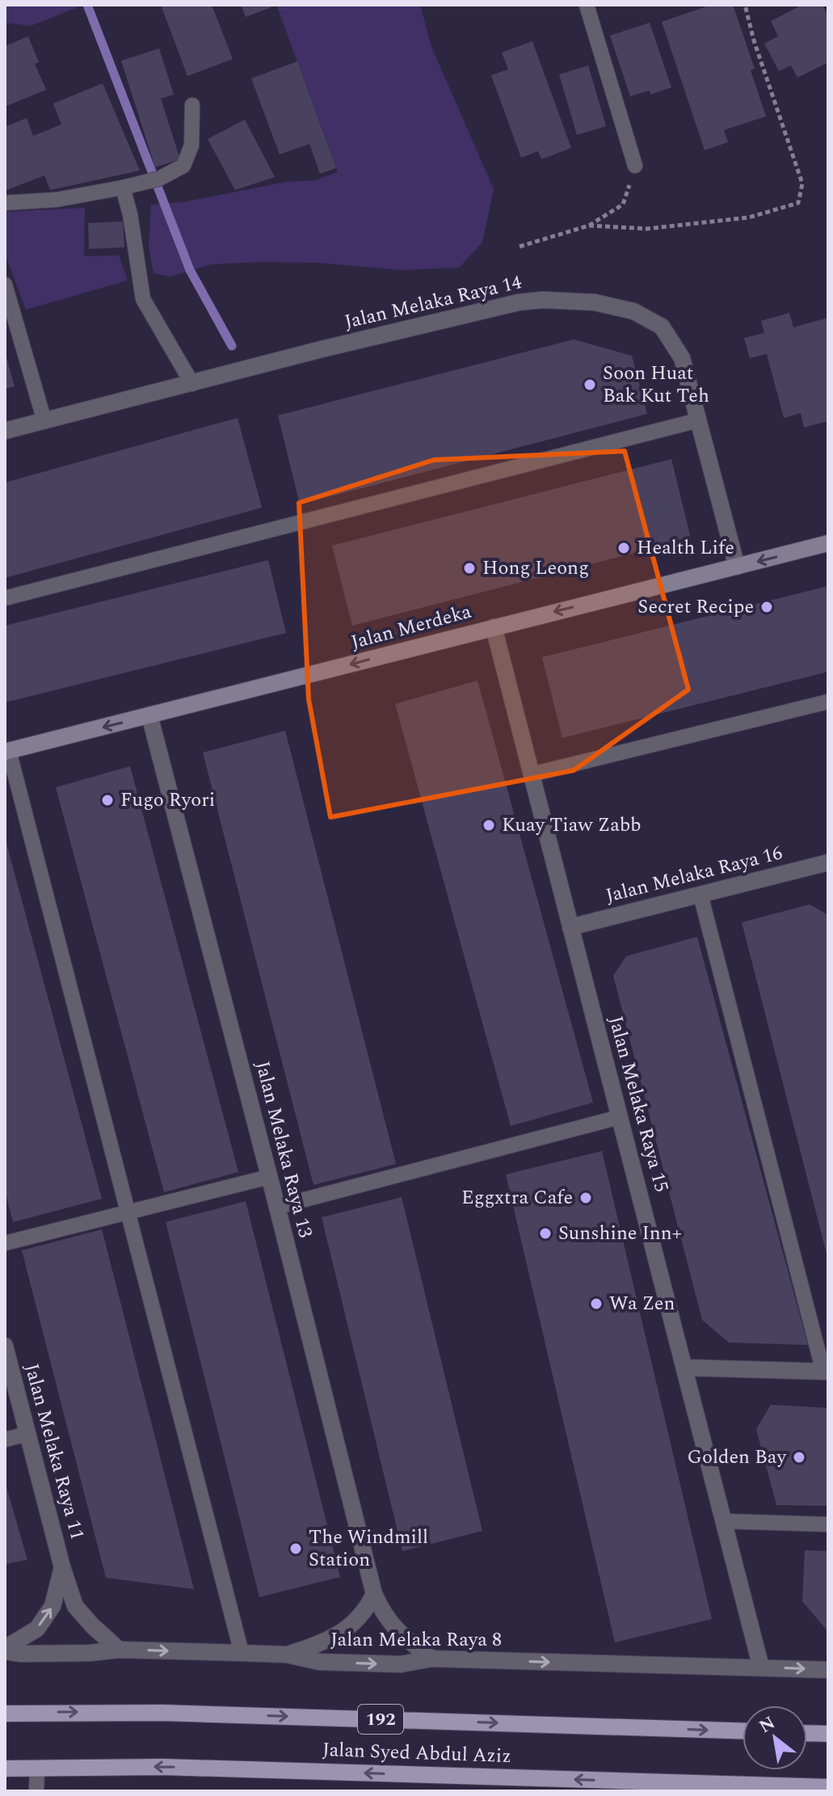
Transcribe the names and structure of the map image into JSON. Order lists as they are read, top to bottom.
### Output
{
  "streets": {
    "main road": ["Jalan Merdeka", "192", "Jalan Syed Abdul Aziz"],
    "street": [
      "Jalan Melaka Raya 14",
      "Jalan Melaka Raya 16",
      "Jalan Melaka Raya 15",
      "Jalan Melaka Raya 13",
      "Jalan Melaka Raya 11",
      "Jalan Melaka Raya 8"
    ]
  },
  "crossings": [
    ["Jalan Melaka Raya 14", "Jalan Merdeka"],
    ["Jalan Merdeka", "Jalan Melaka Raya 15"],
    ["Jalan Merdeka", "Jalan Melaka Raya 13"],
    ["Jalan Melaka Raya 16", "Jalan Melaka Raya 15"],
    ["Jalan Melaka Raya 15", "Jalan Melaka Raya 8"],
    ["Jalan Melaka Raya 13", "Jalan Melaka Raya 8"],
    ["Jalan Melaka Raya 11", "Jalan Melaka Raya 8"]
  ],
  "one_way": ["Jalan Merdeka", "Jalan Melaka Raya 8"],
  "places": [
    "Soon Huat Bak Kut Teh",
    "Health Life",
    "Hong Leong",
    "Secret Recipe",
    "Fugo Ryori",
    "Kuay Tiaw Zabb",
    "Eggxtra Cafe",
    "Sunshine Inn+",
    "Wa Zen",
    "Golden Bay",
    "The Windmill Station"
  ],
  "north": "top left"
}
